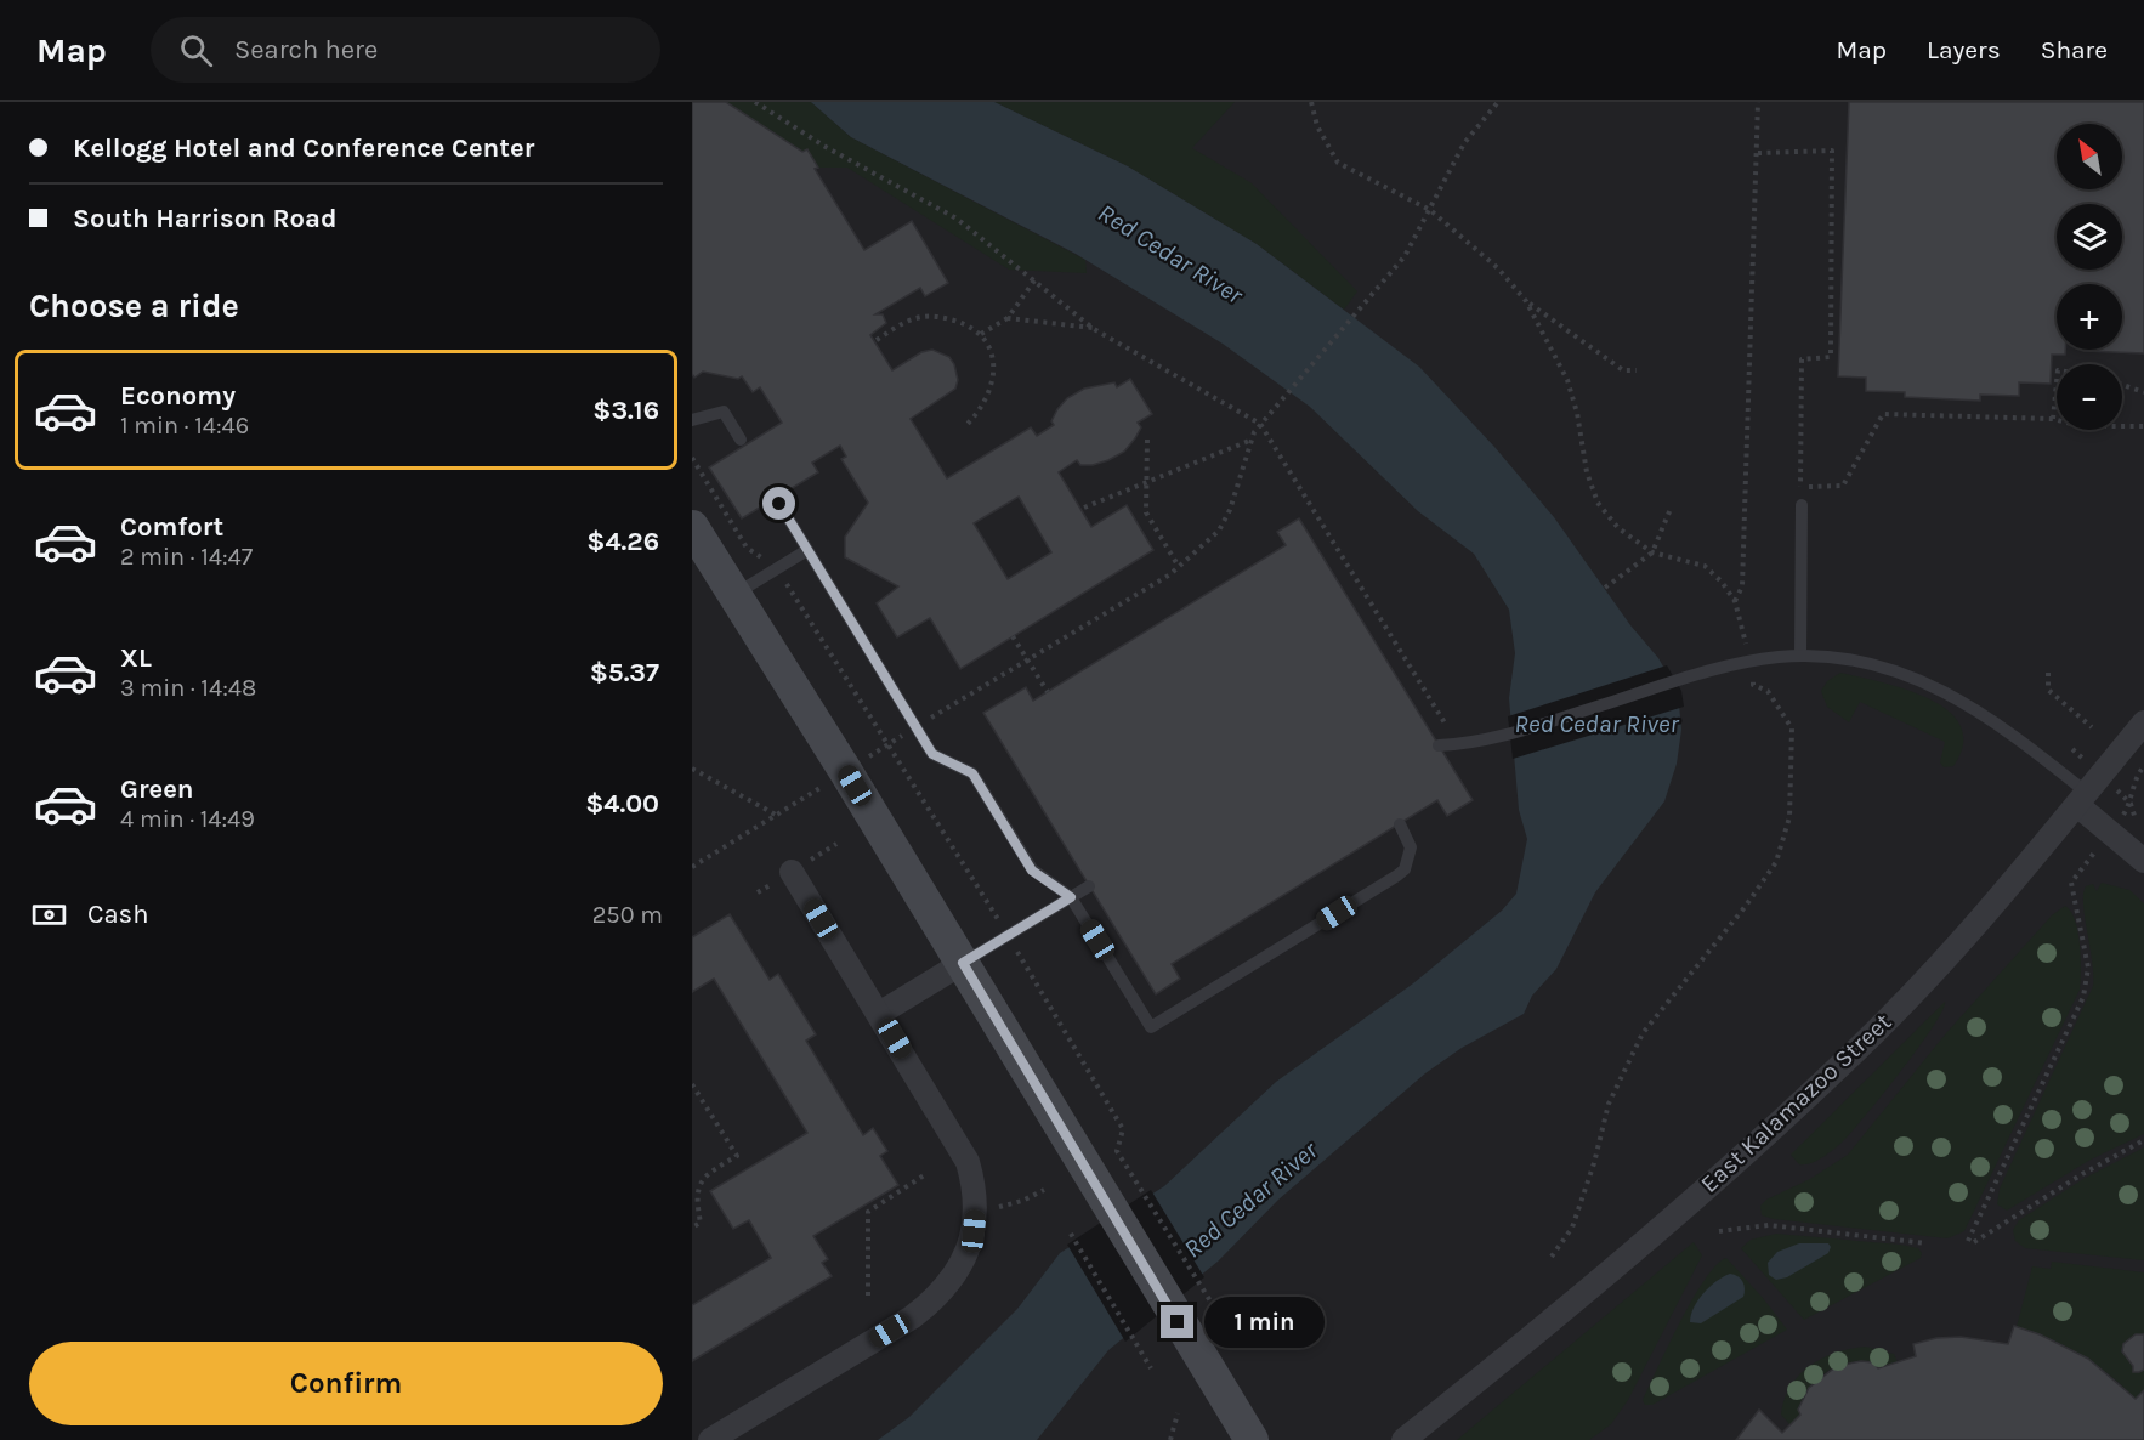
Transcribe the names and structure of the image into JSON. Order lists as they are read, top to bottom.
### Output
{
  "streets": {
    "street": ["East Kalamazoo Street"]
  },
  "water": ["Red Cedar River"],
  "north": "top left",
  "page": {
    "header": "Map",
    "search": "Search here",
    "nav": ["Map", "Layers", "Share"],
    "banner": ["Kellogg Hotel and Conference Center", "South Harrison Road"],
    "map_buttons": ["+", "−"],
    "heading": "Choose a ride",
    "list": [
      {
        "name": "Economy",
        "note": "1 min · 14:46",
        "value": "$3.16"
      },
      {
        "name": "Comfort",
        "note": "2 min · 14:47",
        "value": "$4.26"
      },
      {
        "name": "XL",
        "note": "3 min · 14:48",
        "value": "$5.37"
      },
      {
        "name": "Green",
        "note": "4 min · 14:49",
        "value": "$4.00"
      }
    ],
    "pay": ["Cash", "250 m"],
    "bubble": "1 min",
    "buttons": "Confirm"
  }
}
